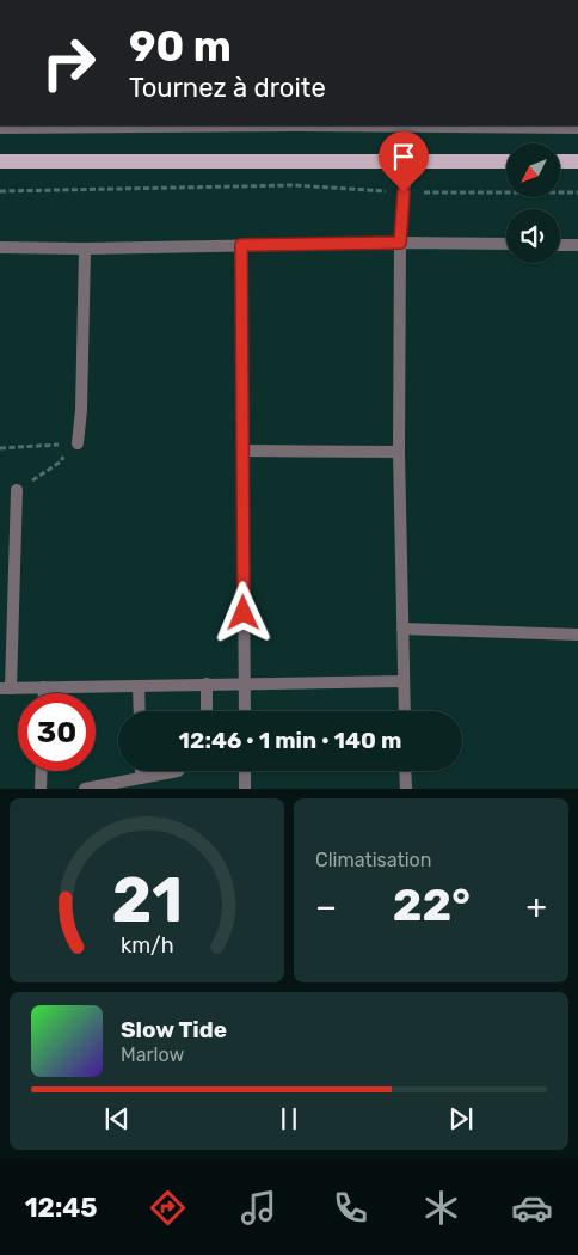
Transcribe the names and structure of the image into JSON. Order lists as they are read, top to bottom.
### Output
{
  "north": "bottom left",
  "page": {
    "turn": ["90 m", "Tournez à droite"],
    "limit": "30",
    "trip": "12:46 · 1 min · 140 m",
    "tile": "Climatisation",
    "heat": ["−", "22°", "+"],
    "song": ["Slow Tide", "Marlow"],
    "tabs": "12:45",
    "gauge": ["21", "km/h"]
  }
}
